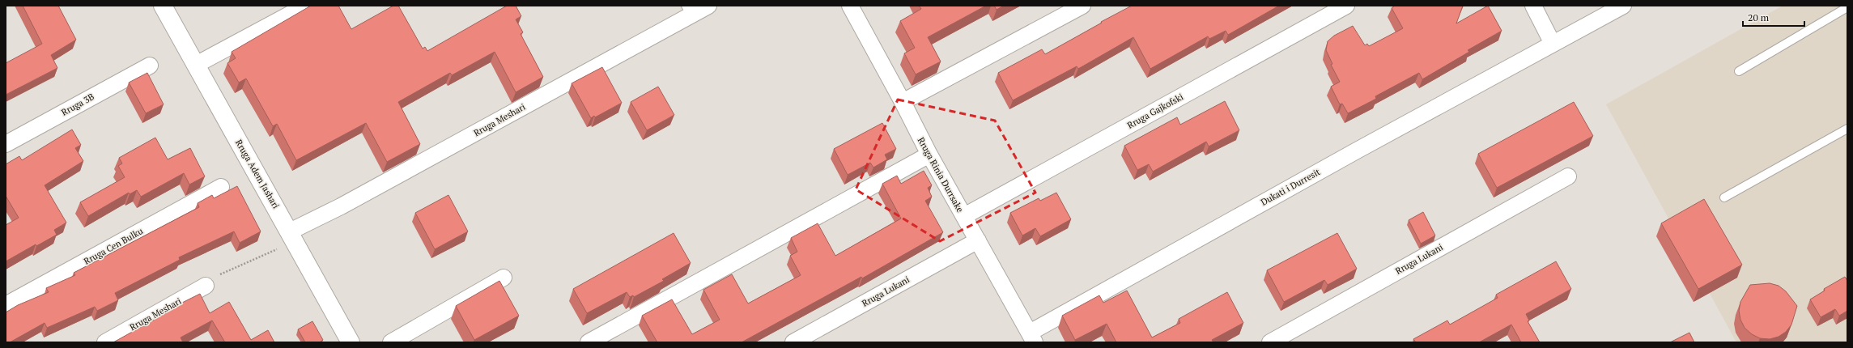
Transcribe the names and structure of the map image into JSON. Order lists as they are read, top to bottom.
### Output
{
  "streets": {
    "street": [
      "Rruga 3B",
      "Rruga Gajkofski",
      "Rruga Meshari",
      "Rruga Adem Jashari",
      "Rruga Rinia Durrsake",
      "Dukati i Durresit",
      "Rruga Cen Bulku",
      "Rruga Lukani"
    ]
  },
  "crossings": [
    ["Rruga Gajkofski", "Rruga Rinia Durrsake"],
    ["Rruga Meshari", "Rruga Adem Jashari"],
    ["Rruga Rinia Durrsake", "Dukati i Durresit"],
    ["Rruga Rinia Durrsake", "Rruga Lukani"]
  ],
  "scale_bar": "20 m"
}
